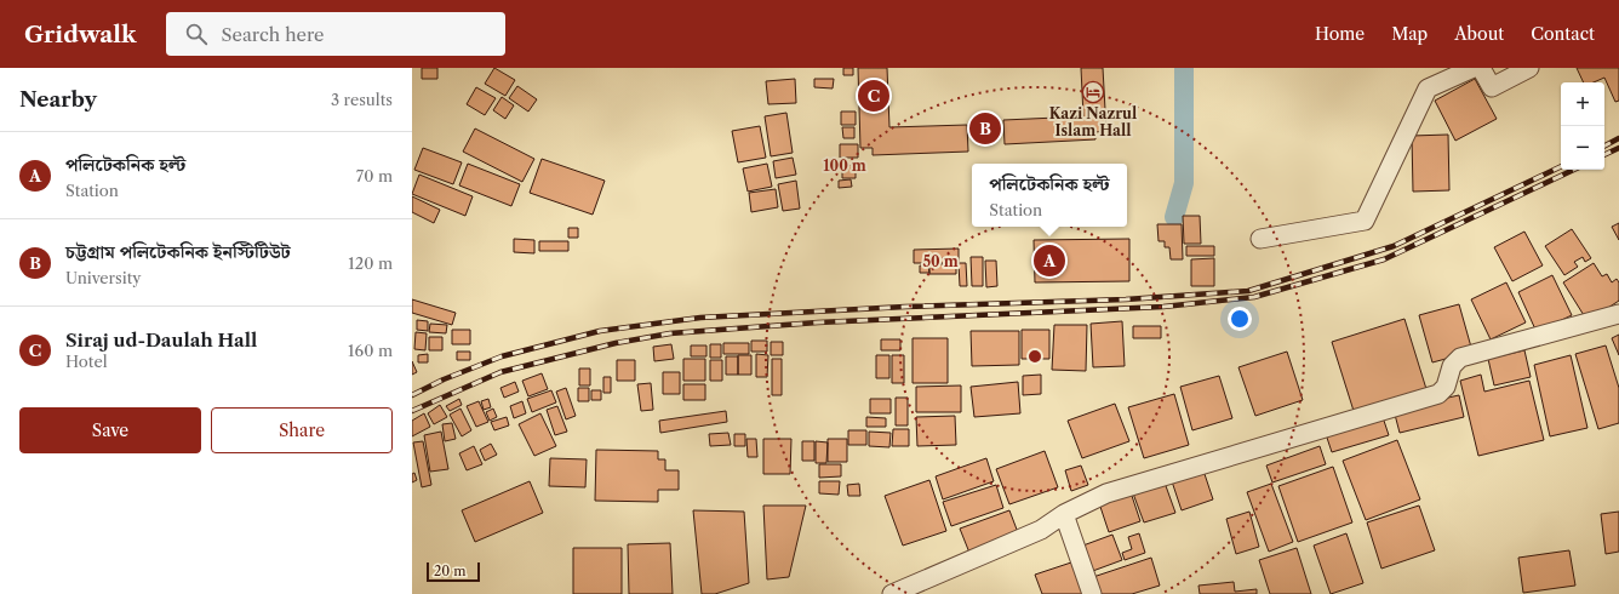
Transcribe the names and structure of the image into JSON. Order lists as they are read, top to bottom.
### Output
{
  "places": {
    "hotel": ["Kazi Nazrul Islam Hall"]
  },
  "scale_bar": "20 m",
  "page": {
    "header": "Gridwalk",
    "search": "Search here",
    "nav": [
      "Home",
      "Map",
      "About",
      "Contact"
    ],
    "heading": ["Nearby", "3 results"],
    "pins": ["C", "B", "A"],
    "map_buttons": ["+", "−"],
    "list": [
      {
        "mark": "A",
        "name": "পলিটেকনিক হল্ট",
        "note": "Station",
        "value": "70 m"
      },
      {
        "mark": "B",
        "name": "চট্টগ্রাম পলিটেকনিক ইনস্টিটিউট",
        "note": "University",
        "value": "120 m"
      },
      {
        "mark": "C",
        "name": "Siraj ud-Daulah Hall",
        "note": "Hotel",
        "value": "160 m"
      }
    ],
    "popup": ["পলিটেকনিক হল্ট", "Station"],
    "buttons": ["Save", "Share"],
    "scale": "20 m"
  },
  "rings": ["100 m", "50 m"]
}
